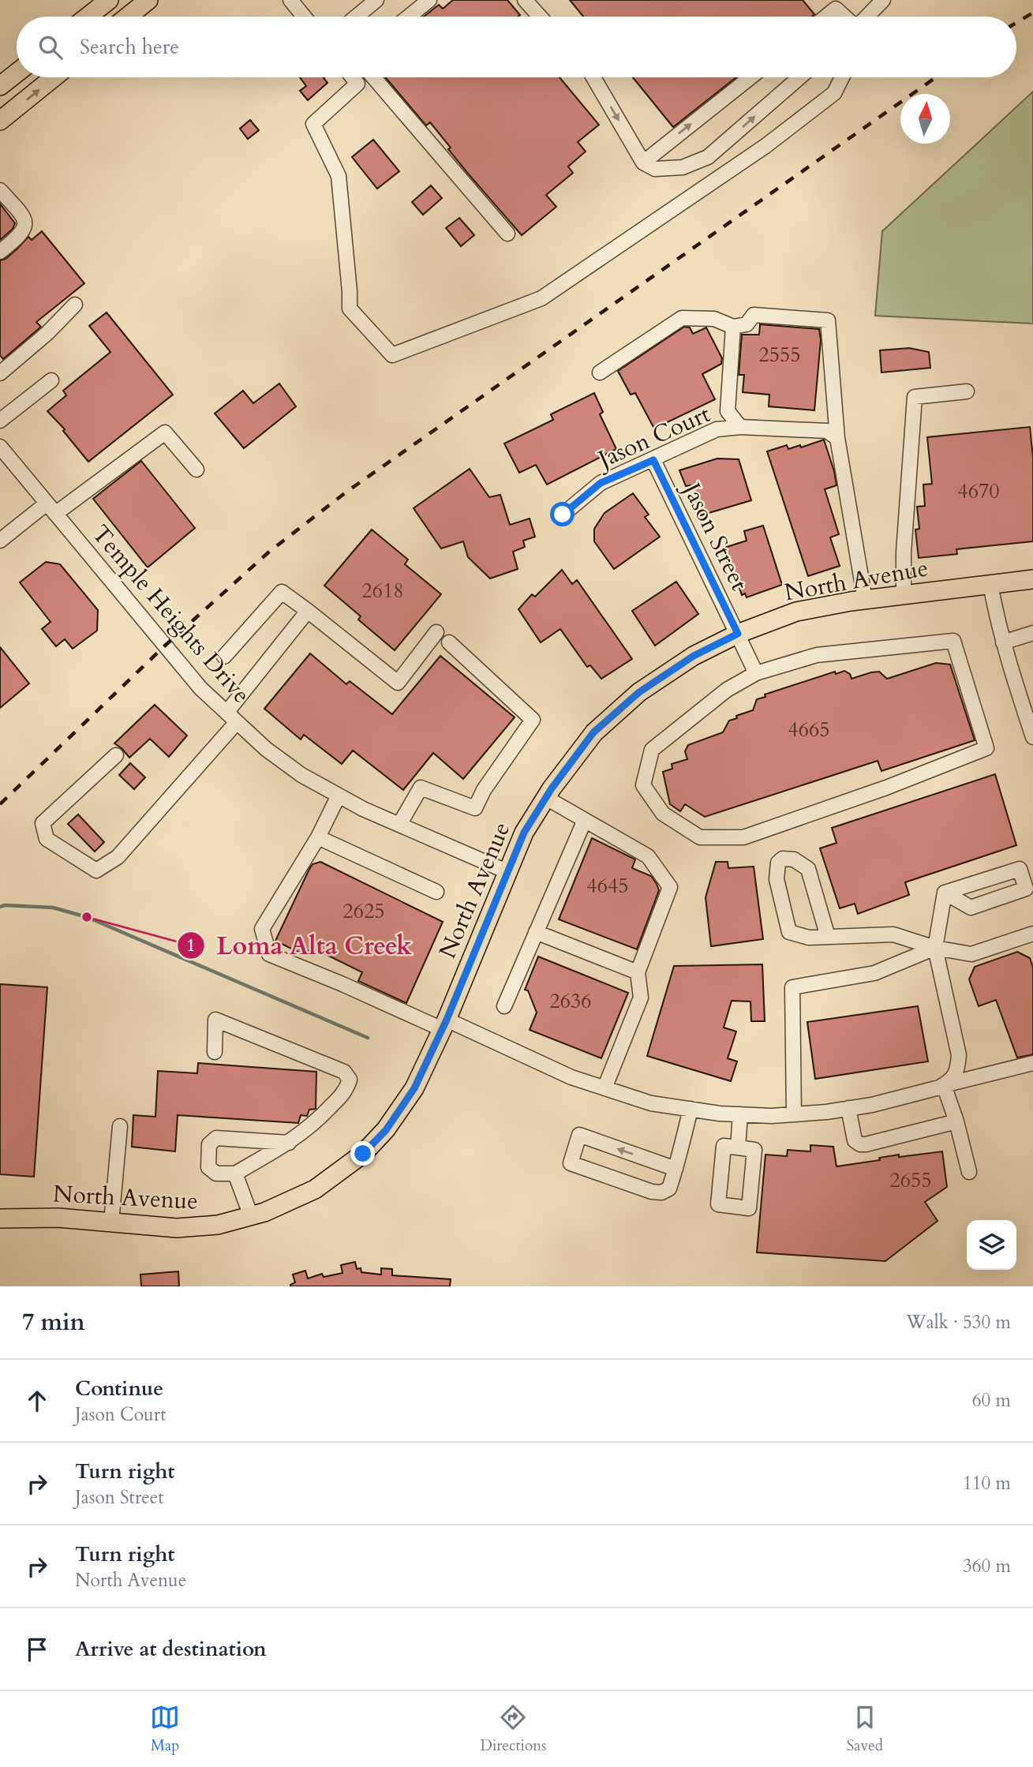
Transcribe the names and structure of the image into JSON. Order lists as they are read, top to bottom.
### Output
{
  "streets": {
    "main road": ["North Avenue"],
    "street": ["Jason Court", "Jason Street", "Temple Heights Drive"]
  },
  "crossings": [
    ["Jason Court", "Jason Street"],
    ["Jason Street", "North Avenue"],
    ["North Avenue", "Temple Heights Drive"]
  ],
  "places": ["Loma Alta Creek"],
  "house_numbers": [
    "2555",
    "4670",
    "2618",
    "4665",
    "4645",
    "2625",
    "2636",
    "2655"
  ],
  "north": "top",
  "page": {
    "search": "Search here",
    "heading": ["7 min", "Walk · 530 m"],
    "list": [
      ["Continue", "Jason Court", "60 m"],
      ["Turn right", "Jason Street", "110 m"],
      ["Turn right", "North Avenue", "360 m"],
      "Arrive at destination"
    ],
    "nav": ["Map", "Directions", "Saved"]
  }
}
